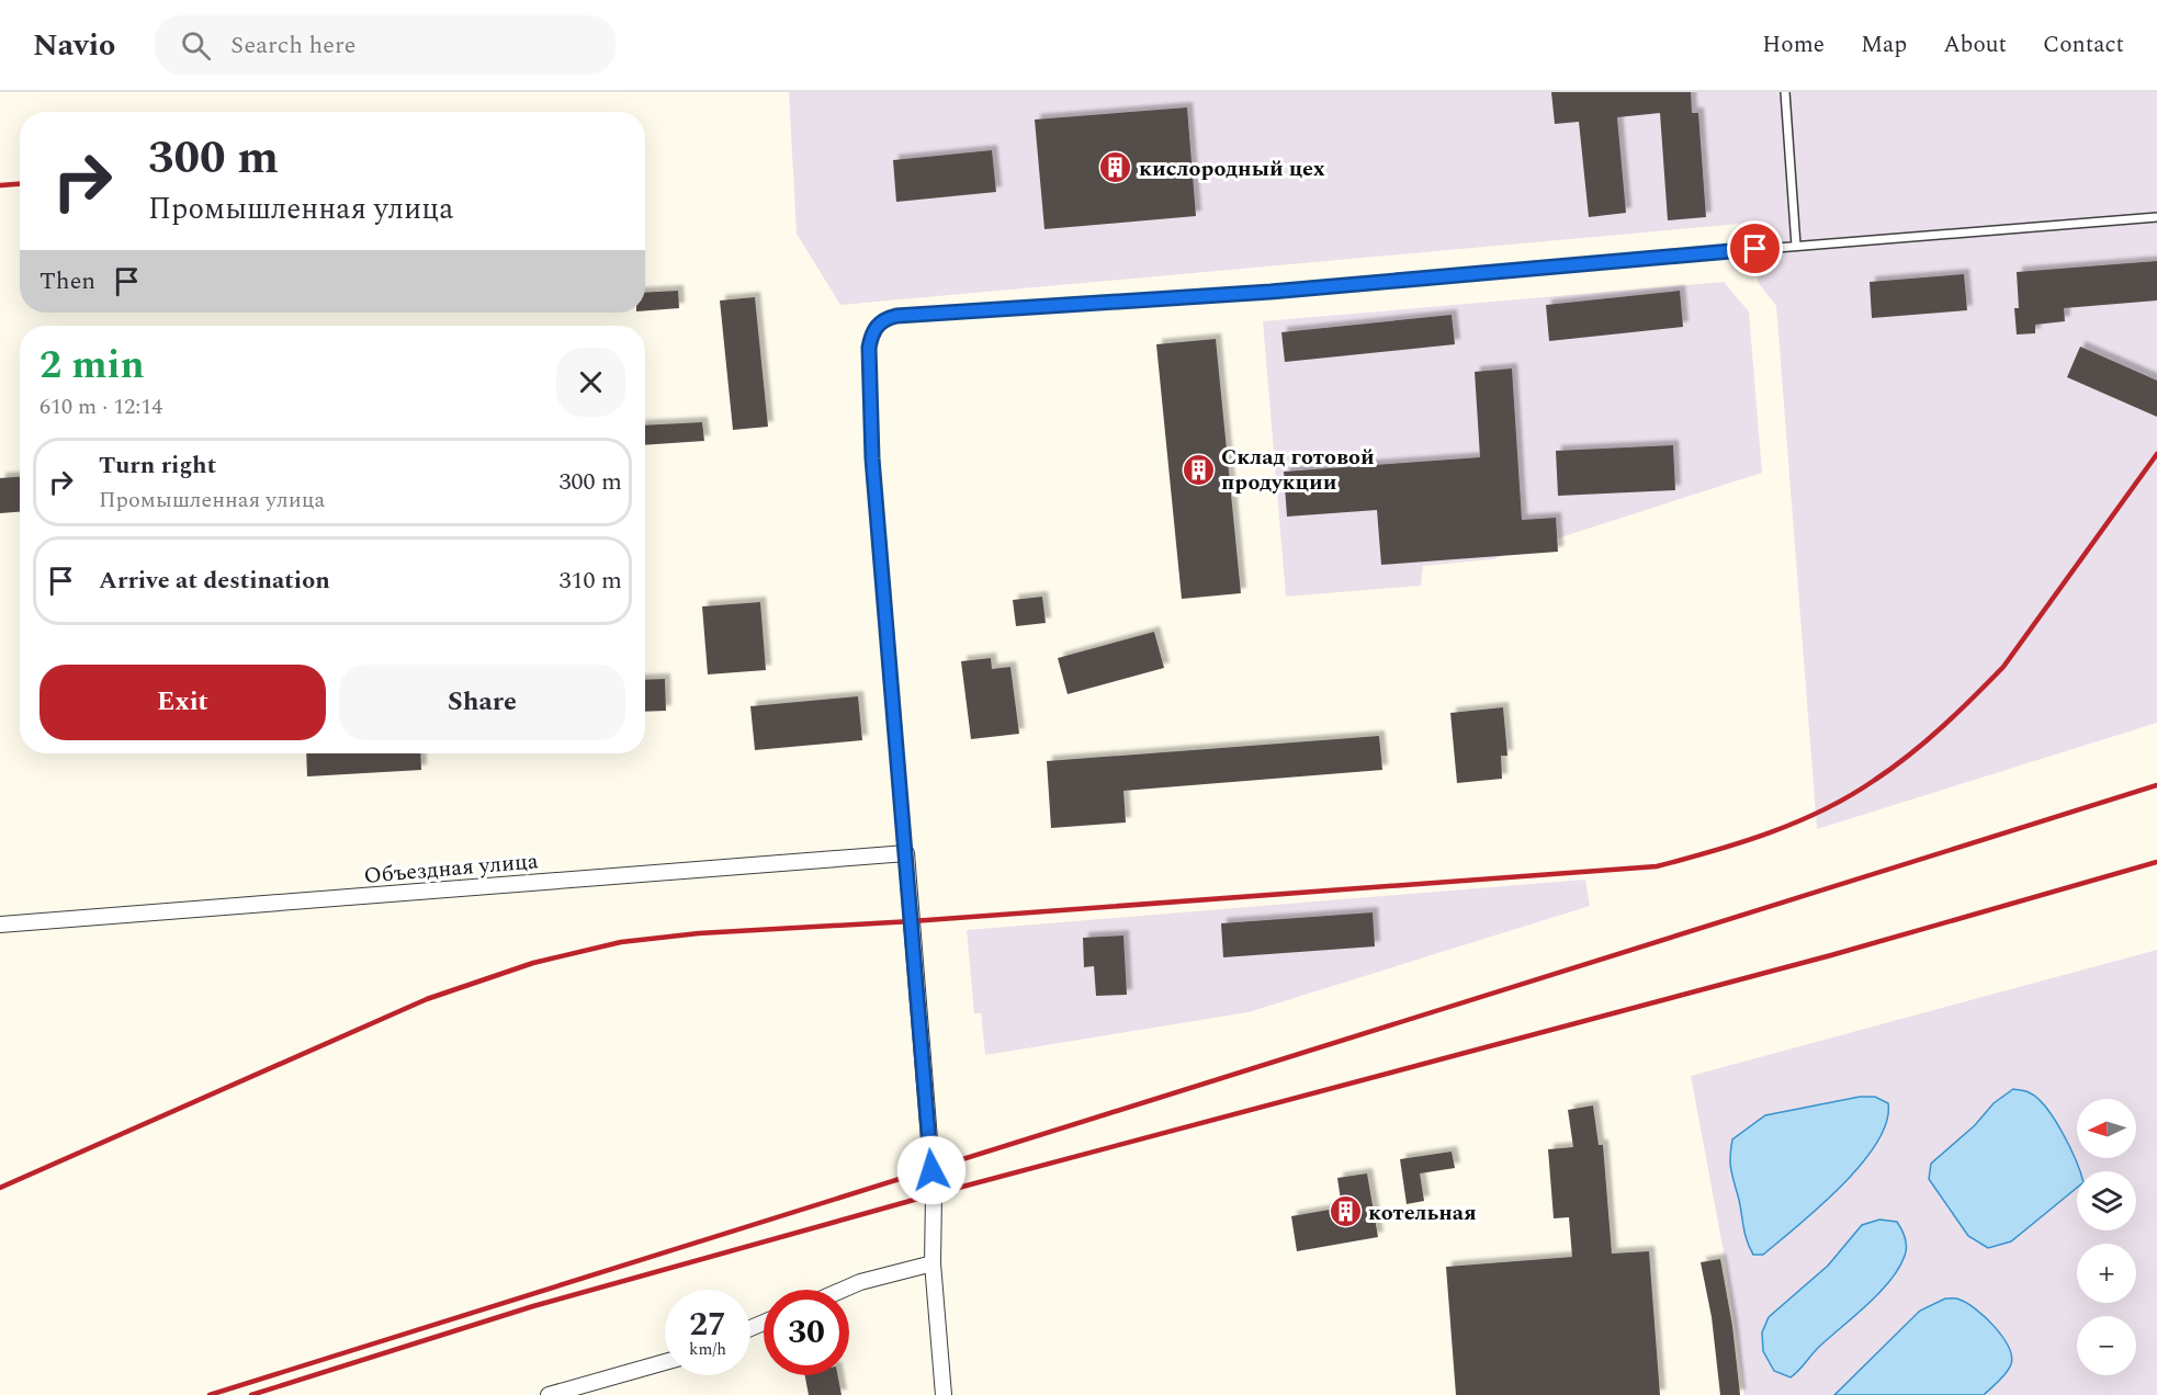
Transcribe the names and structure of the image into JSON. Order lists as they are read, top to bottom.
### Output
{
  "streets": {
    "street": ["Объездная улица"]
  },
  "places": {
    "building": ["кислородный цех", "Склад готовой продукции", "котельная"]
  },
  "north": "left",
  "page": {
    "header": "Navio",
    "search": "Search here",
    "nav": [
      "Home",
      "Map",
      "About",
      "Contact"
    ],
    "turn": ["300 m", "Промышленная улица"],
    "then": "Then",
    "heading": ["2 min", "610 m · 12:14"],
    "list": [
      {
        "name": "Turn right",
        "note": "Промышленная улица",
        "value": "300 m"
      },
      {
        "name": "Arrive at destination",
        "value": "310 m"
      }
    ],
    "buttons": ["Exit", "Share"],
    "map_buttons": ["+", "−"],
    "speed": "27 km/h",
    "limit": "30"
  }
}
